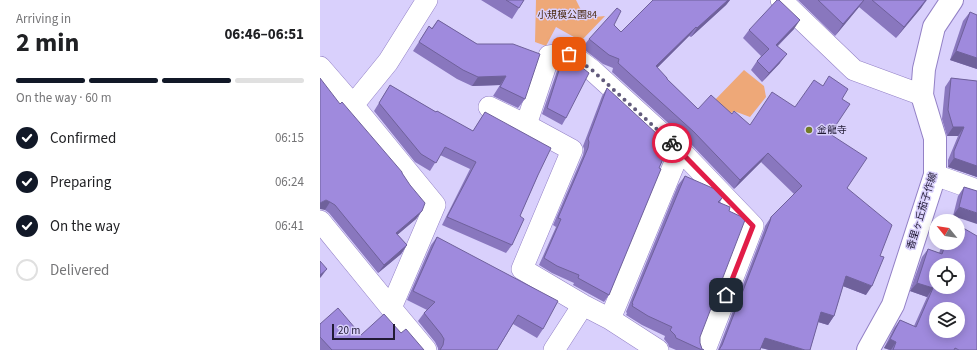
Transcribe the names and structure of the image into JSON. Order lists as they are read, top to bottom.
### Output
{
  "streets": {
    "street": ["香里ヶ丘茄子作線"]
  },
  "parks": ["小規模公園84"],
  "places": ["金龍寺"],
  "scale_bar": "20 m",
  "north": "top left",
  "page": {
    "heading": ["2 min", "Arriving in", "06:46–06:51"],
    "bar": "On the way · 60 m",
    "list": [
      ["Confirmed", "06:15"],
      ["Preparing", "06:24"],
      ["On the way", "06:41"],
      "Delivered"
    ],
    "scale": "20 m"
  }
}
